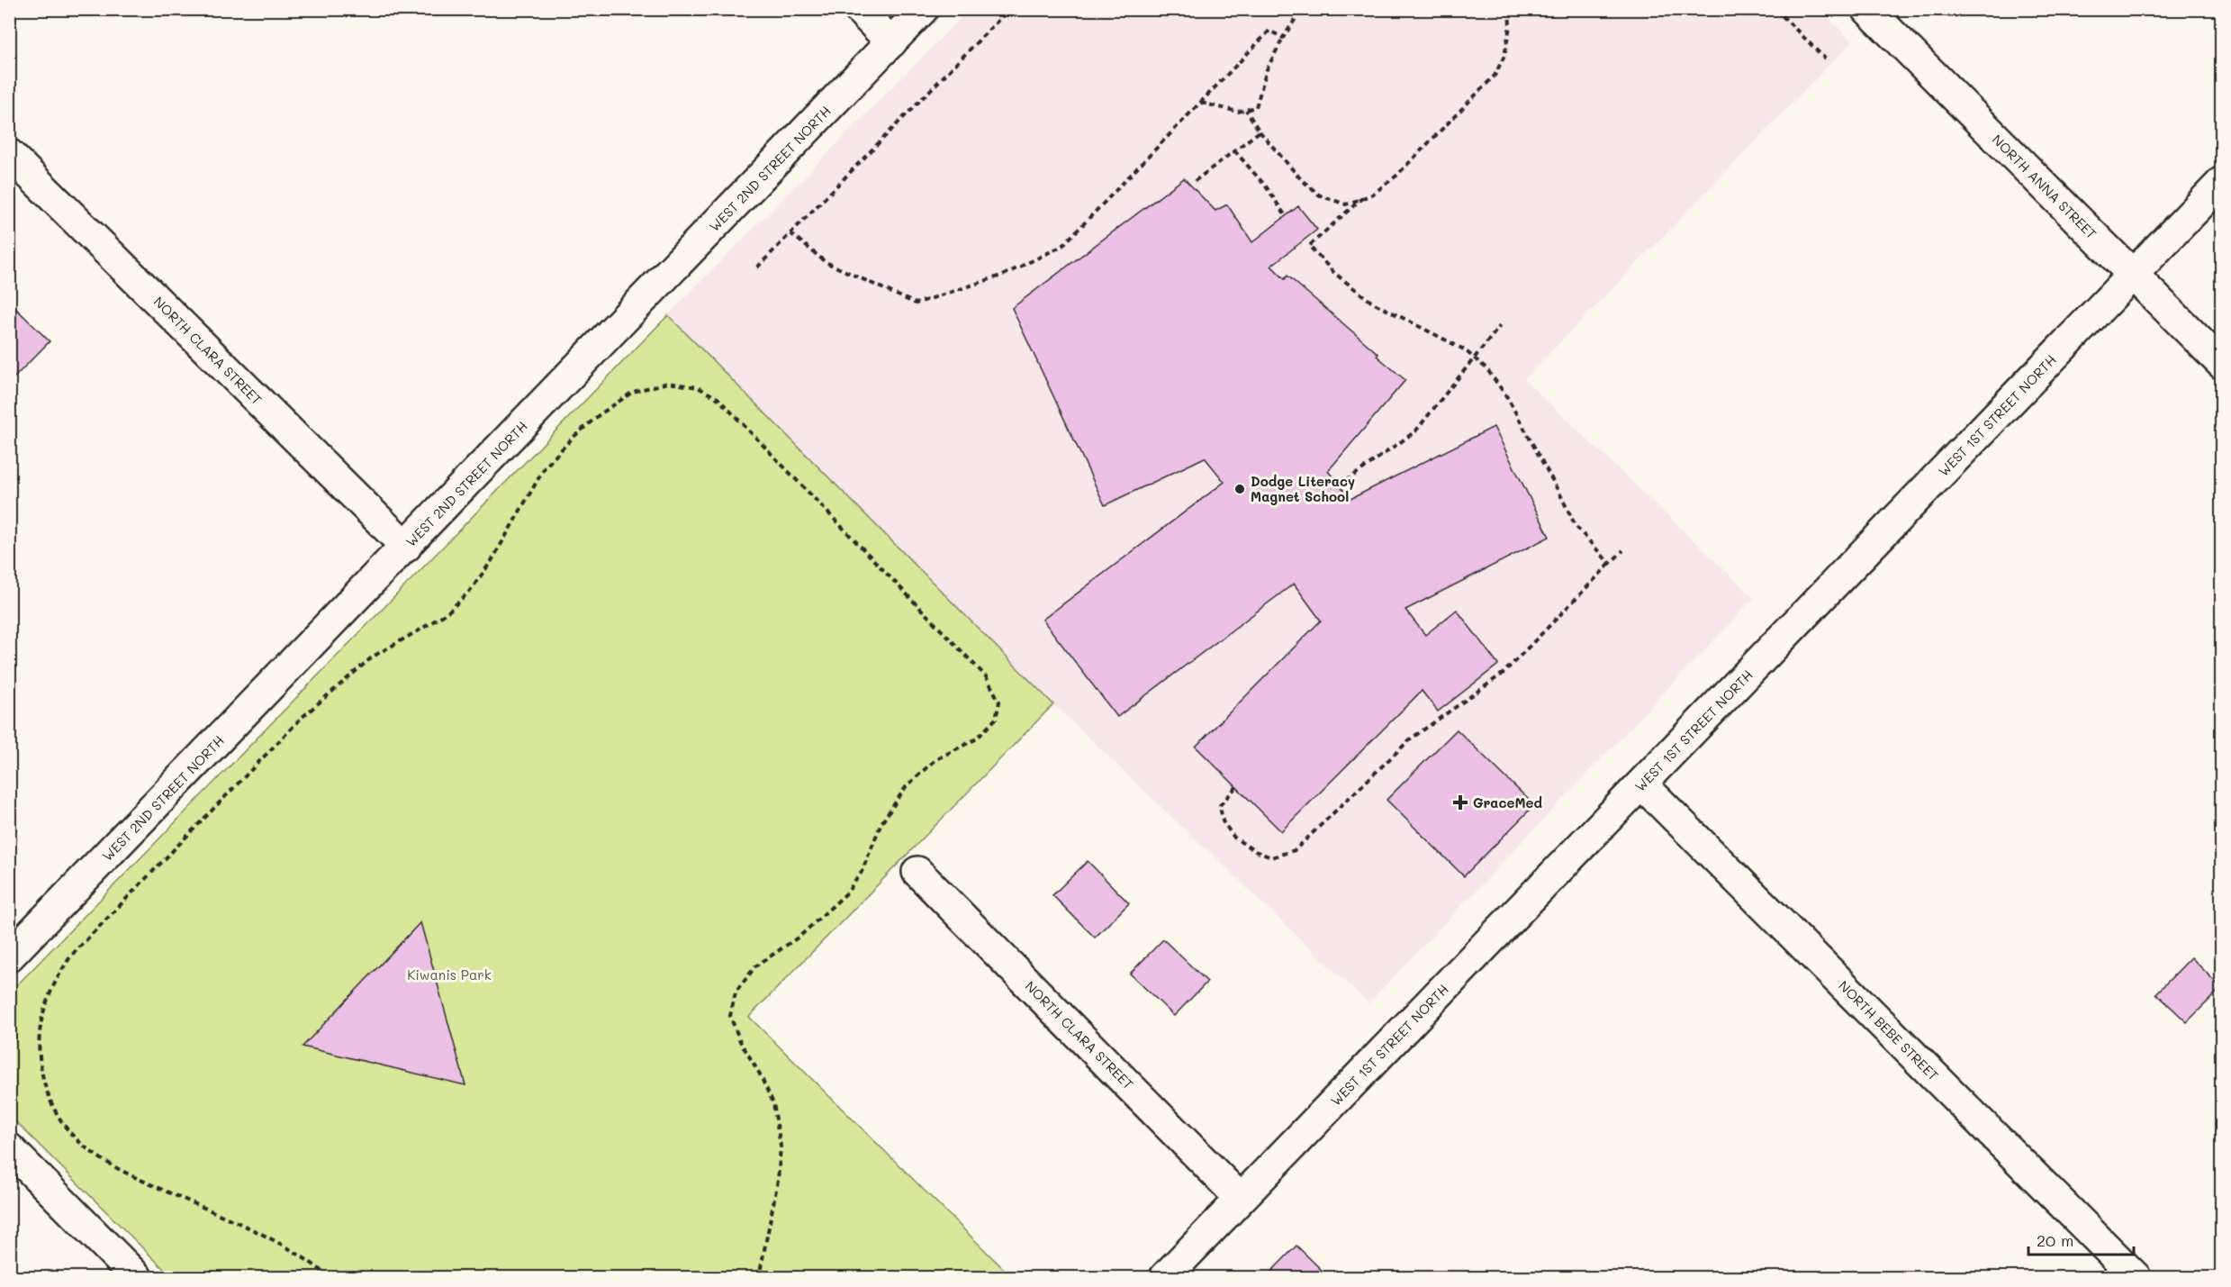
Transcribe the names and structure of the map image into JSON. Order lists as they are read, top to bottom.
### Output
{
  "streets": {
    "street": [
      "WEST 2ND STREET NORTH",
      "NORTH ANNA STREET",
      "NORTH CLARA STREET",
      "WEST 1ST STREET NORTH",
      "NORTH BEBE STREET"
    ]
  },
  "crossings": [
    ["WEST 2ND STREET NORTH", "NORTH CLARA STREET"],
    ["NORTH ANNA STREET", "WEST 1ST STREET NORTH"],
    ["NORTH CLARA STREET", "WEST 1ST STREET NORTH"],
    ["WEST 1ST STREET NORTH", "NORTH BEBE STREET"]
  ],
  "parks": ["Kiwanis Park"],
  "places": {
    "other": ["Dodge Literacy Magnet School"],
    "health": ["GraceMed"]
  },
  "scale_bar": "20 m"
}
